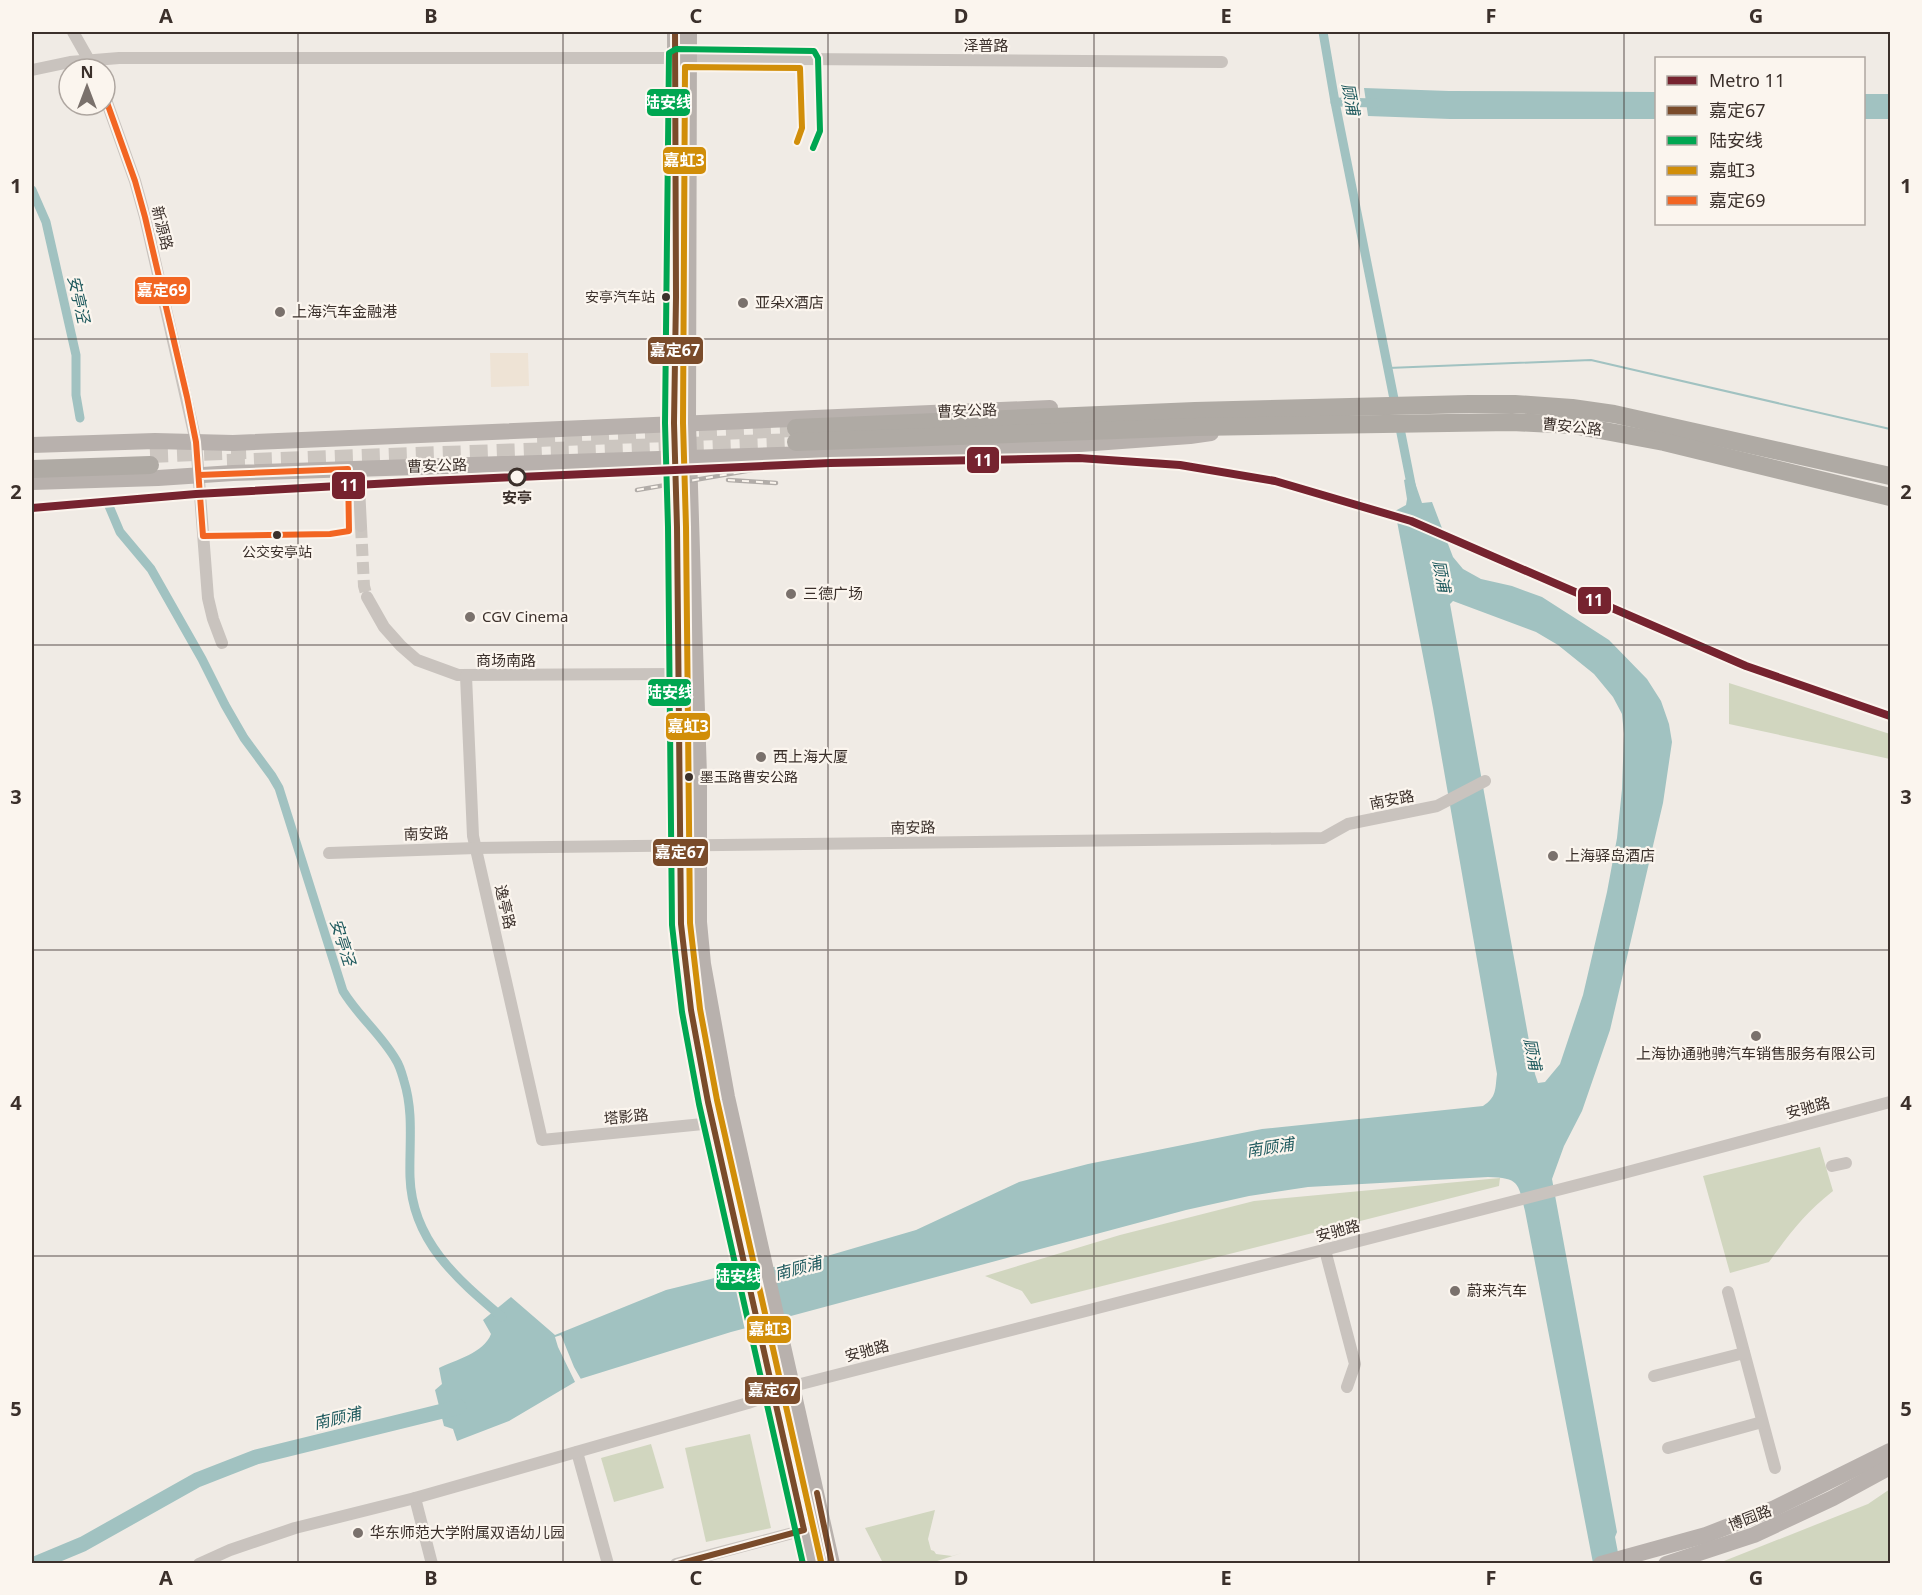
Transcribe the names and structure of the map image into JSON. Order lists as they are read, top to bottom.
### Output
{
  "streets": {
    "highway": ["曹安公路"],
    "main road": ["博园路"],
    "street": [
      "泽普路",
      "新源路",
      "商场南路",
      "南安路",
      "逸亭路",
      "安驰路",
      "塔影路"
    ]
  },
  "crossings": [
    ["新源路", "曹安公路"],
    ["商场南路", "逸亭路"],
    ["南安路", "逸亭路"],
    ["逸亭路", "塔影路"]
  ],
  "water": ["顾浦", "安亭泾", "南顾浦"],
  "places": [
    "安亭汽车站",
    "亚朵X酒店",
    "上海汽车金融港",
    "安亭",
    "公交安亭站",
    "三德广场",
    "CGV Cinema",
    "西上海大厦",
    "墨玉路曹安公路",
    "上海驿岛酒店",
    "上海协通驰骋汽车销售服务有限公司",
    "蔚来汽车",
    "华东师范大学附属双语幼儿园"
  ],
  "lines": [
    "transit line 嘉定67",
    "transit line 陆安线",
    "transit line 嘉虹3",
    "transit line 嘉定69",
    "metro line 11"
  ],
  "legend": [
    "Metro 11",
    "嘉定67",
    "陆安线",
    "嘉虹3",
    "嘉定69"
  ],
  "north": "top",
  "grid": {
    "columns": [
      "A",
      "B",
      "C",
      "D",
      "E",
      "F",
      "G"
    ],
    "rows": [
      "1",
      "2",
      "3",
      "4",
      "5"
    ]
  }
}
